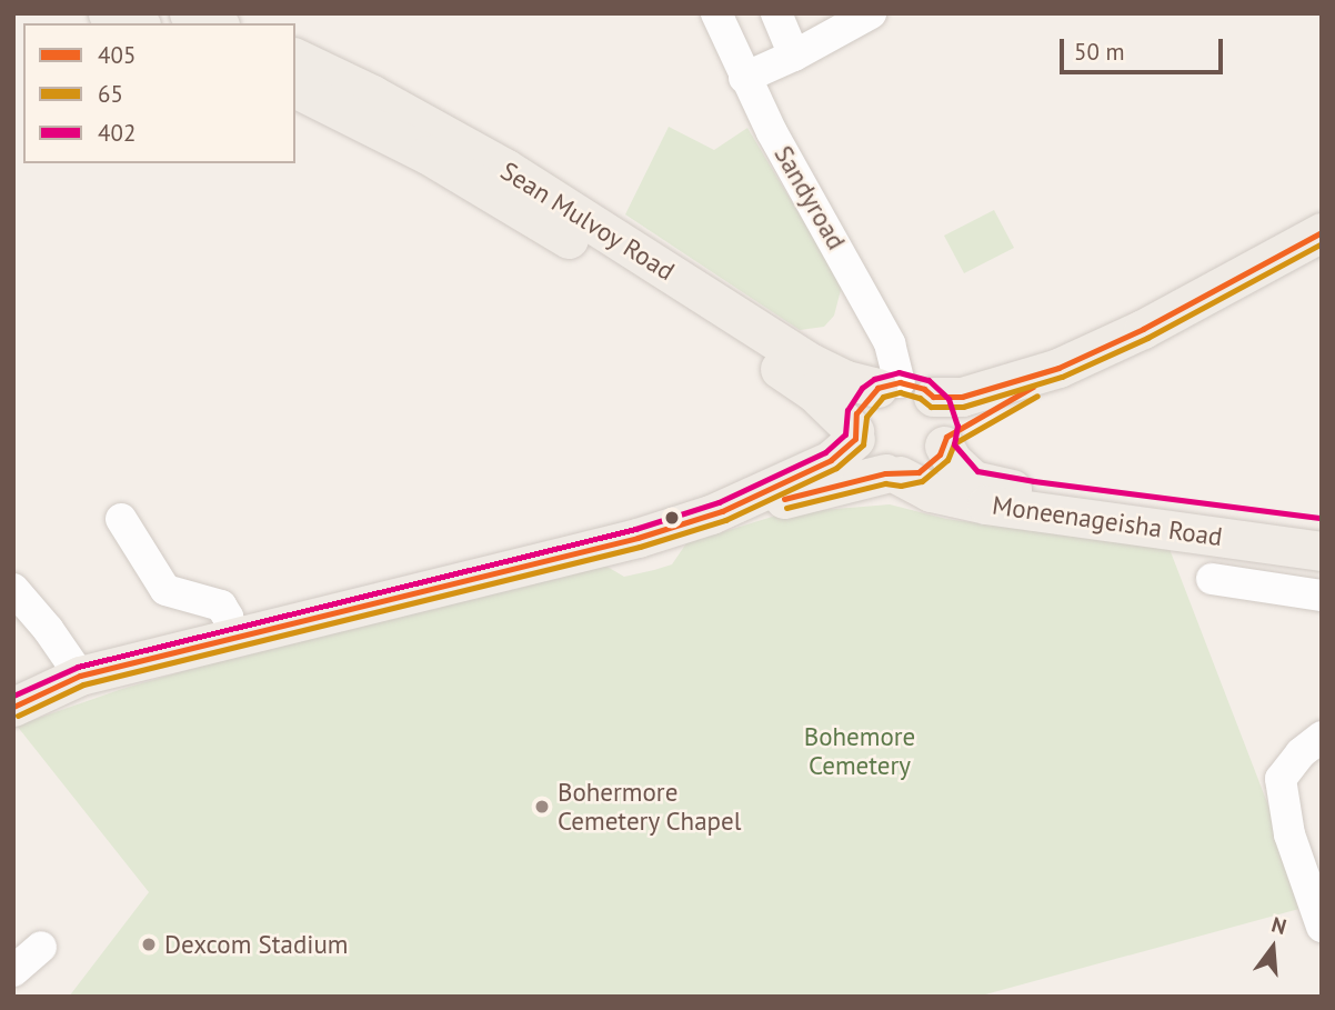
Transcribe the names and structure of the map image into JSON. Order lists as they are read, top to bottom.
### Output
{
  "streets": {
    "main road": ["Sean Mulvoy Road", "Moneenageisha Road"],
    "street": ["Sandyroad"]
  },
  "crossings": [
    ["Sandyroad", "Sean Mulvoy Road"],
    ["Sandyroad", "Moneenageisha Road"],
    ["Sean Mulvoy Road", "Moneenageisha Road"]
  ],
  "parks": ["Bohemore Cemetery"],
  "places": ["Bohermore Cemetery Chapel", "Dexcom Stadium"],
  "lines": ["transit line 405", "transit line 65", "transit line 402"],
  "legend": ["405", "65", "402"],
  "scale_bar": "50 m",
  "north": "top"
}
